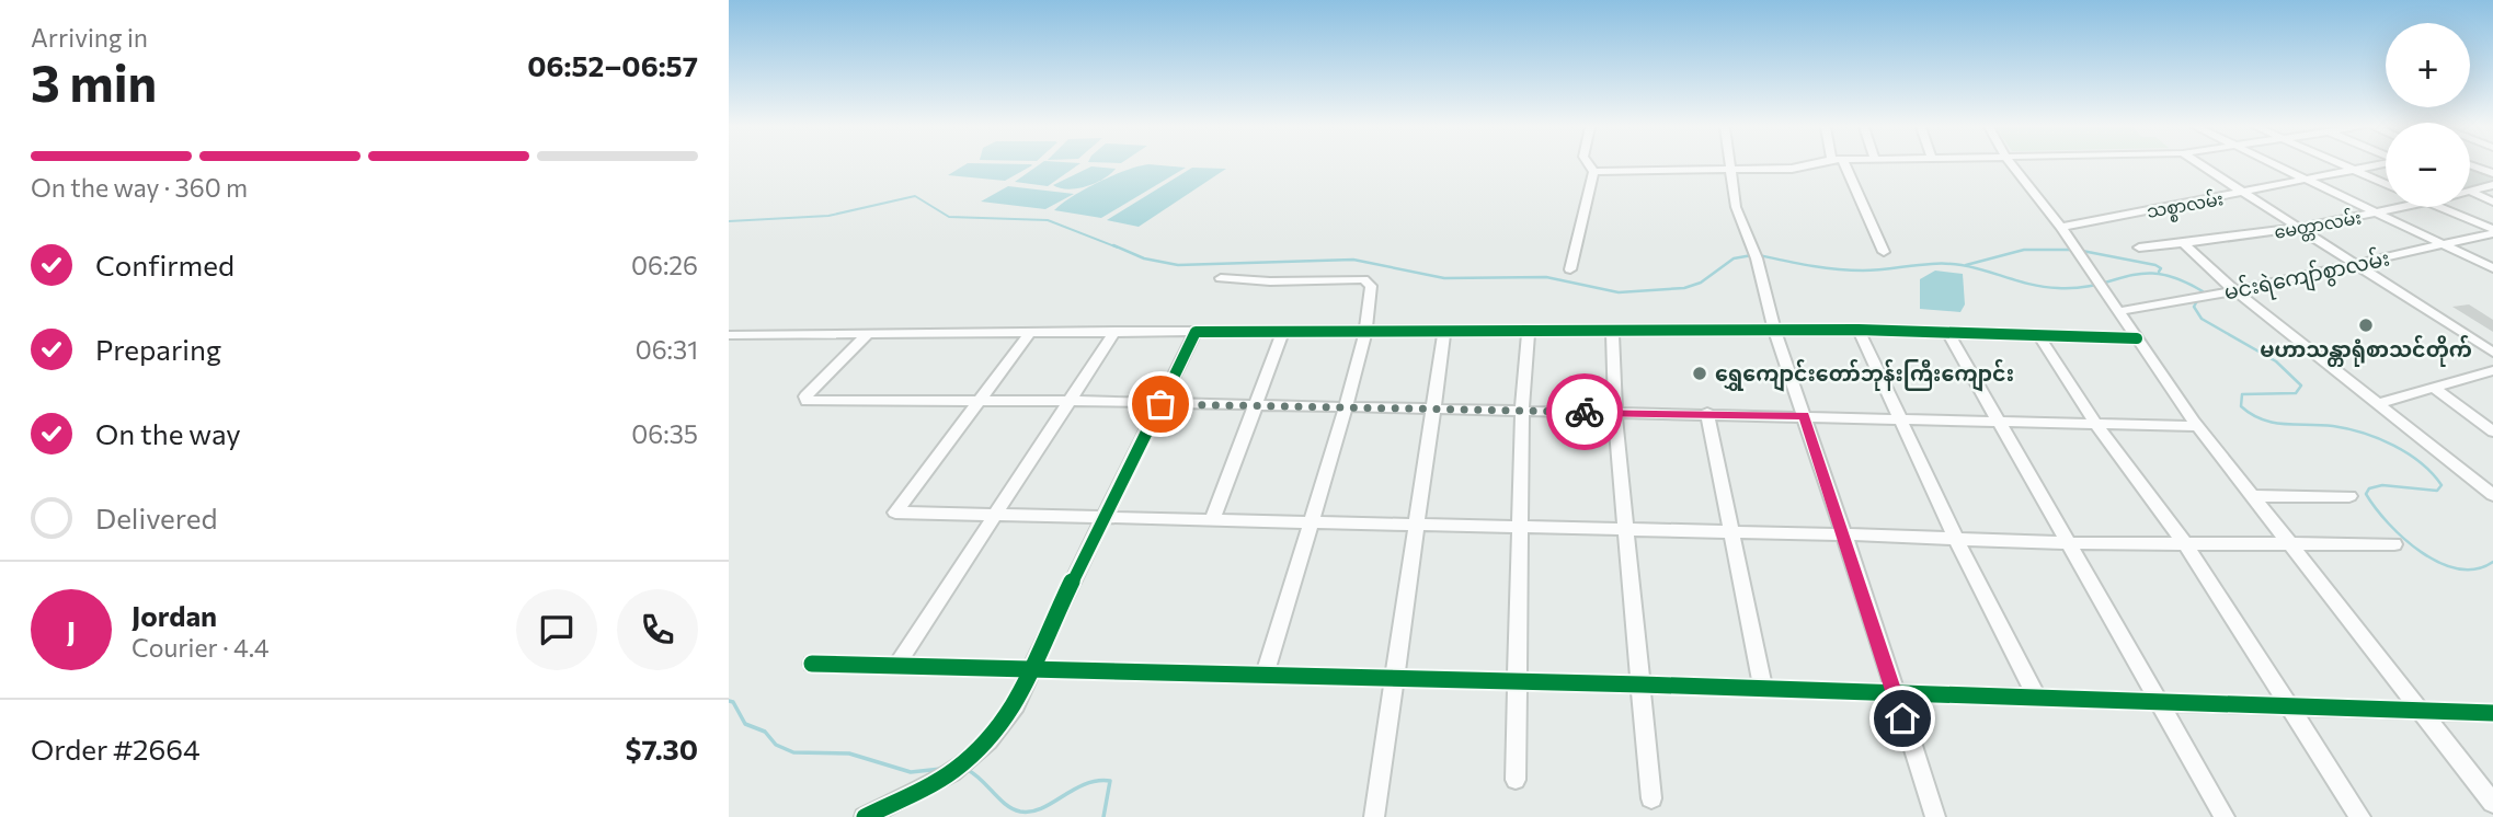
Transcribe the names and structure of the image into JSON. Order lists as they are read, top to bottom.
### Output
{
  "streets": {
    "street": ["သစ္စာလမ်း", "မေတ္တာလမ်း", "မင်းရဲကျော်စွာလမ်း"]
  },
  "places": ["မဟာသန္တာရုံစာသင်တိုက်", "ရွှေကျောင်းတော်ဘုန်းကြီးကျောင်း"],
  "page": {
    "heading": ["3 min", "Arriving in", "06:52–06:57"],
    "panel": [
      "Jordan",
      "Courier · 4.4",
      "Order #2664",
      "$7.30"
    ],
    "map_buttons": ["+", "−"],
    "bar": "On the way · 360 m",
    "list": [
      ["Confirmed", "06:26"],
      ["Preparing", "06:31"],
      ["On the way", "06:35"],
      "Delivered"
    ],
    "round": "J"
  }
}
